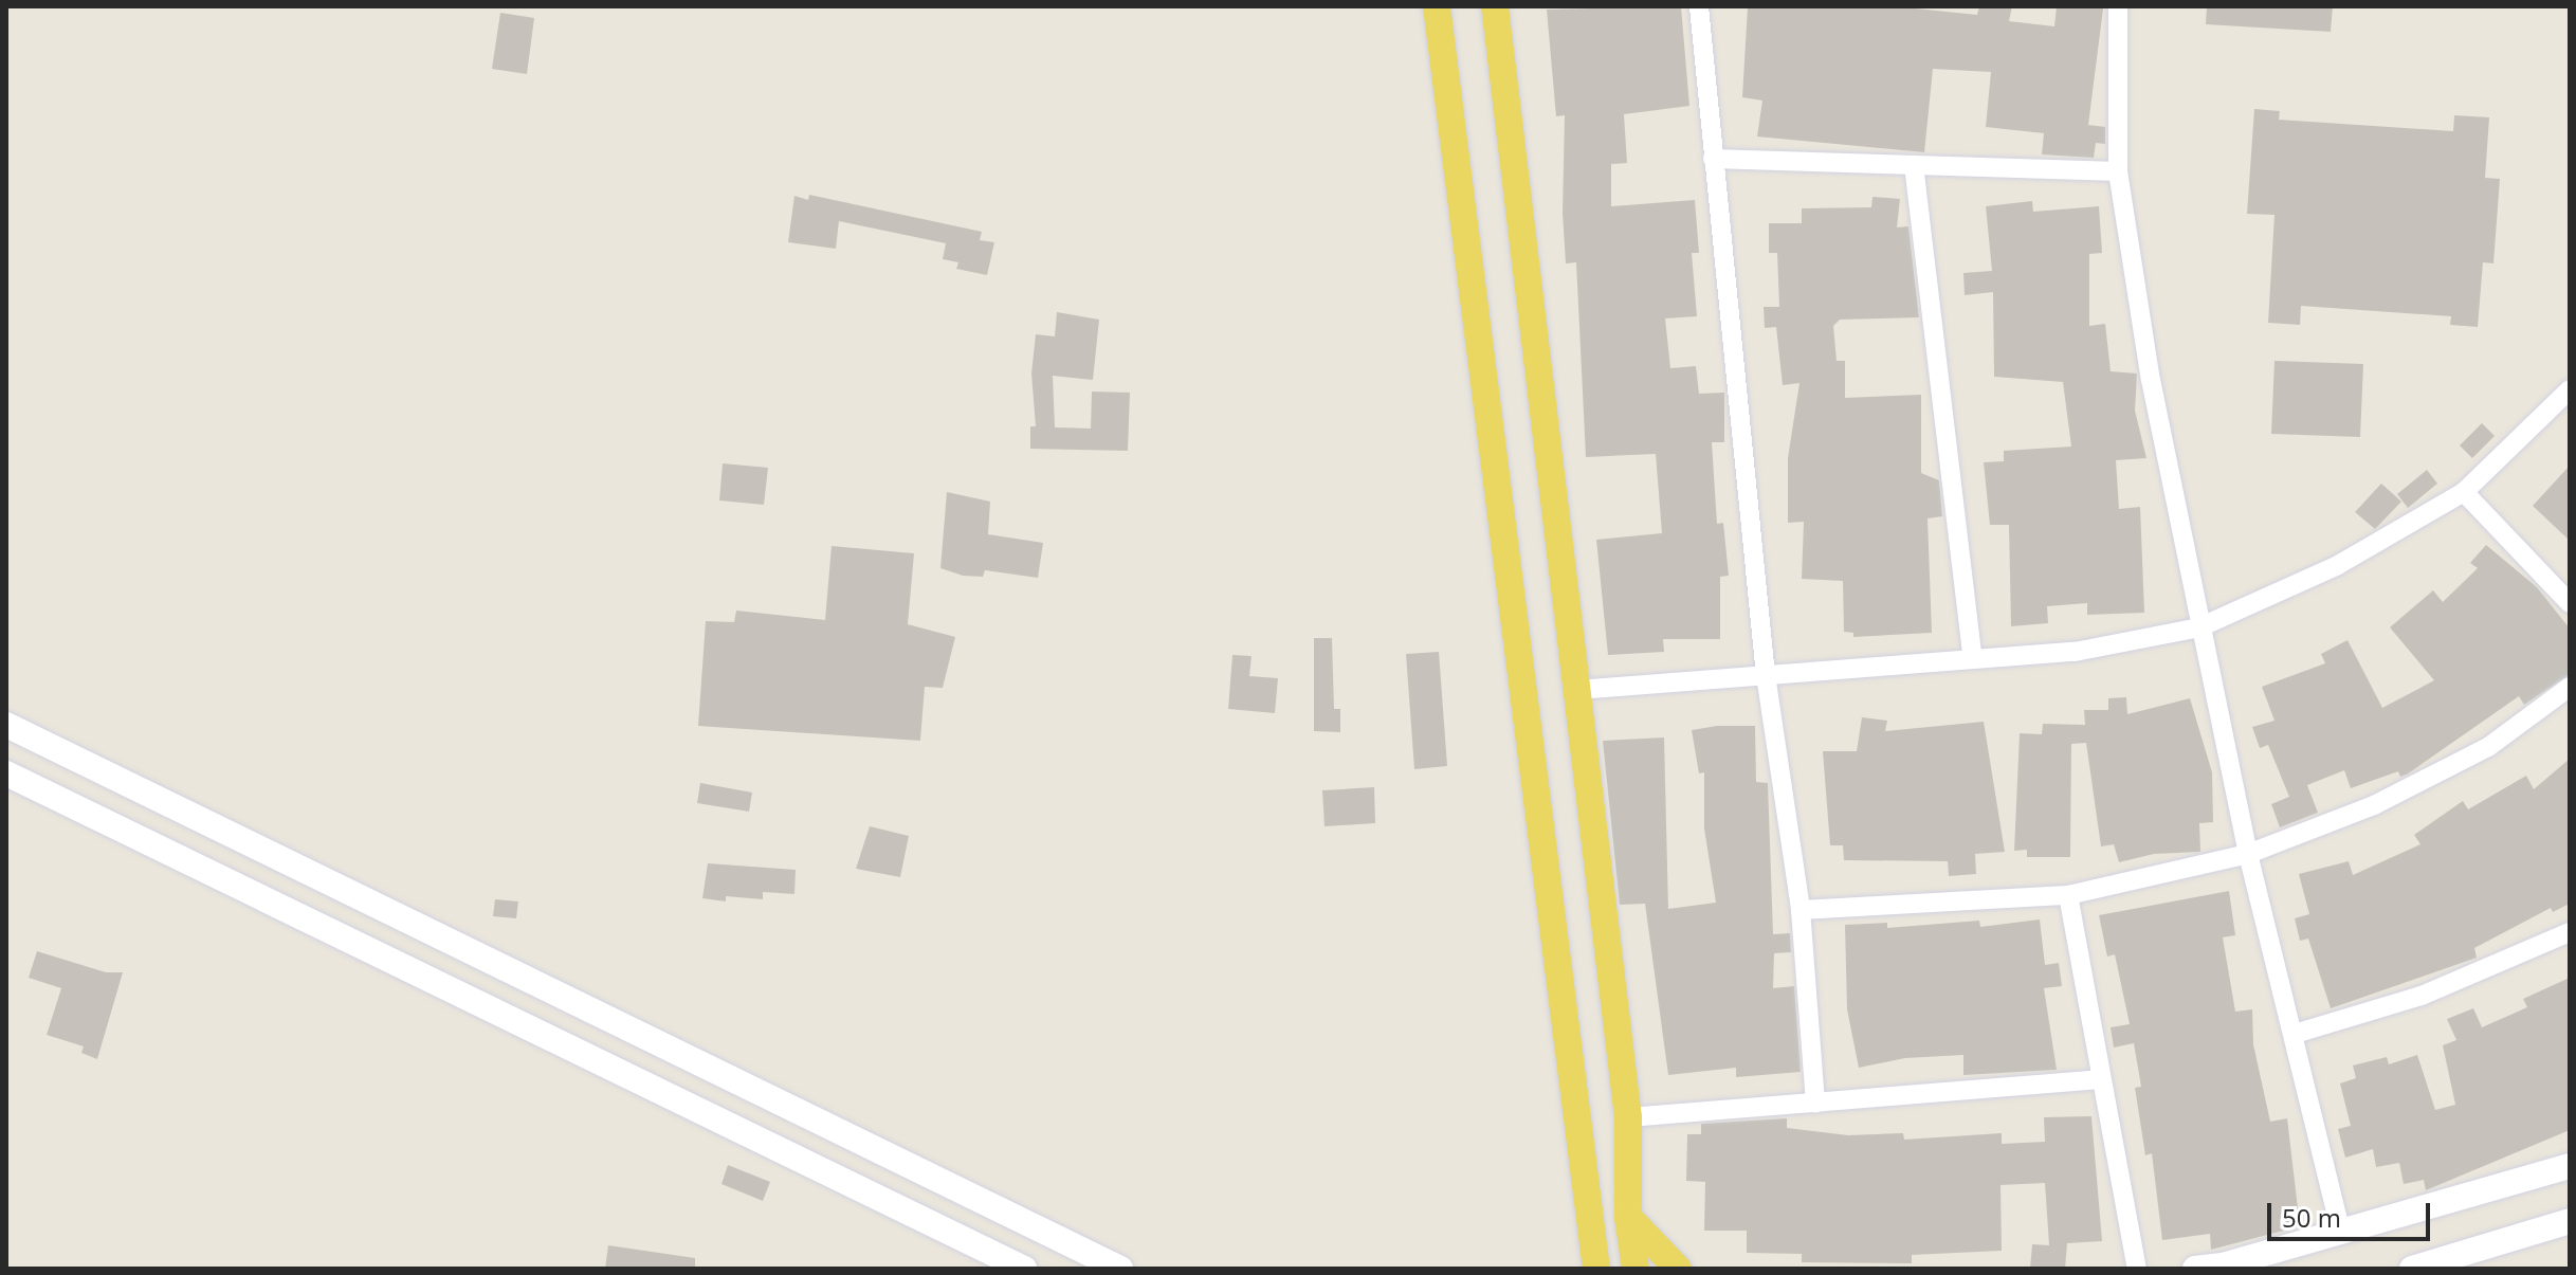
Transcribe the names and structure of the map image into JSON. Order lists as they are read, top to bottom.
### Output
{
  "scale_bar": "50 m"
}
